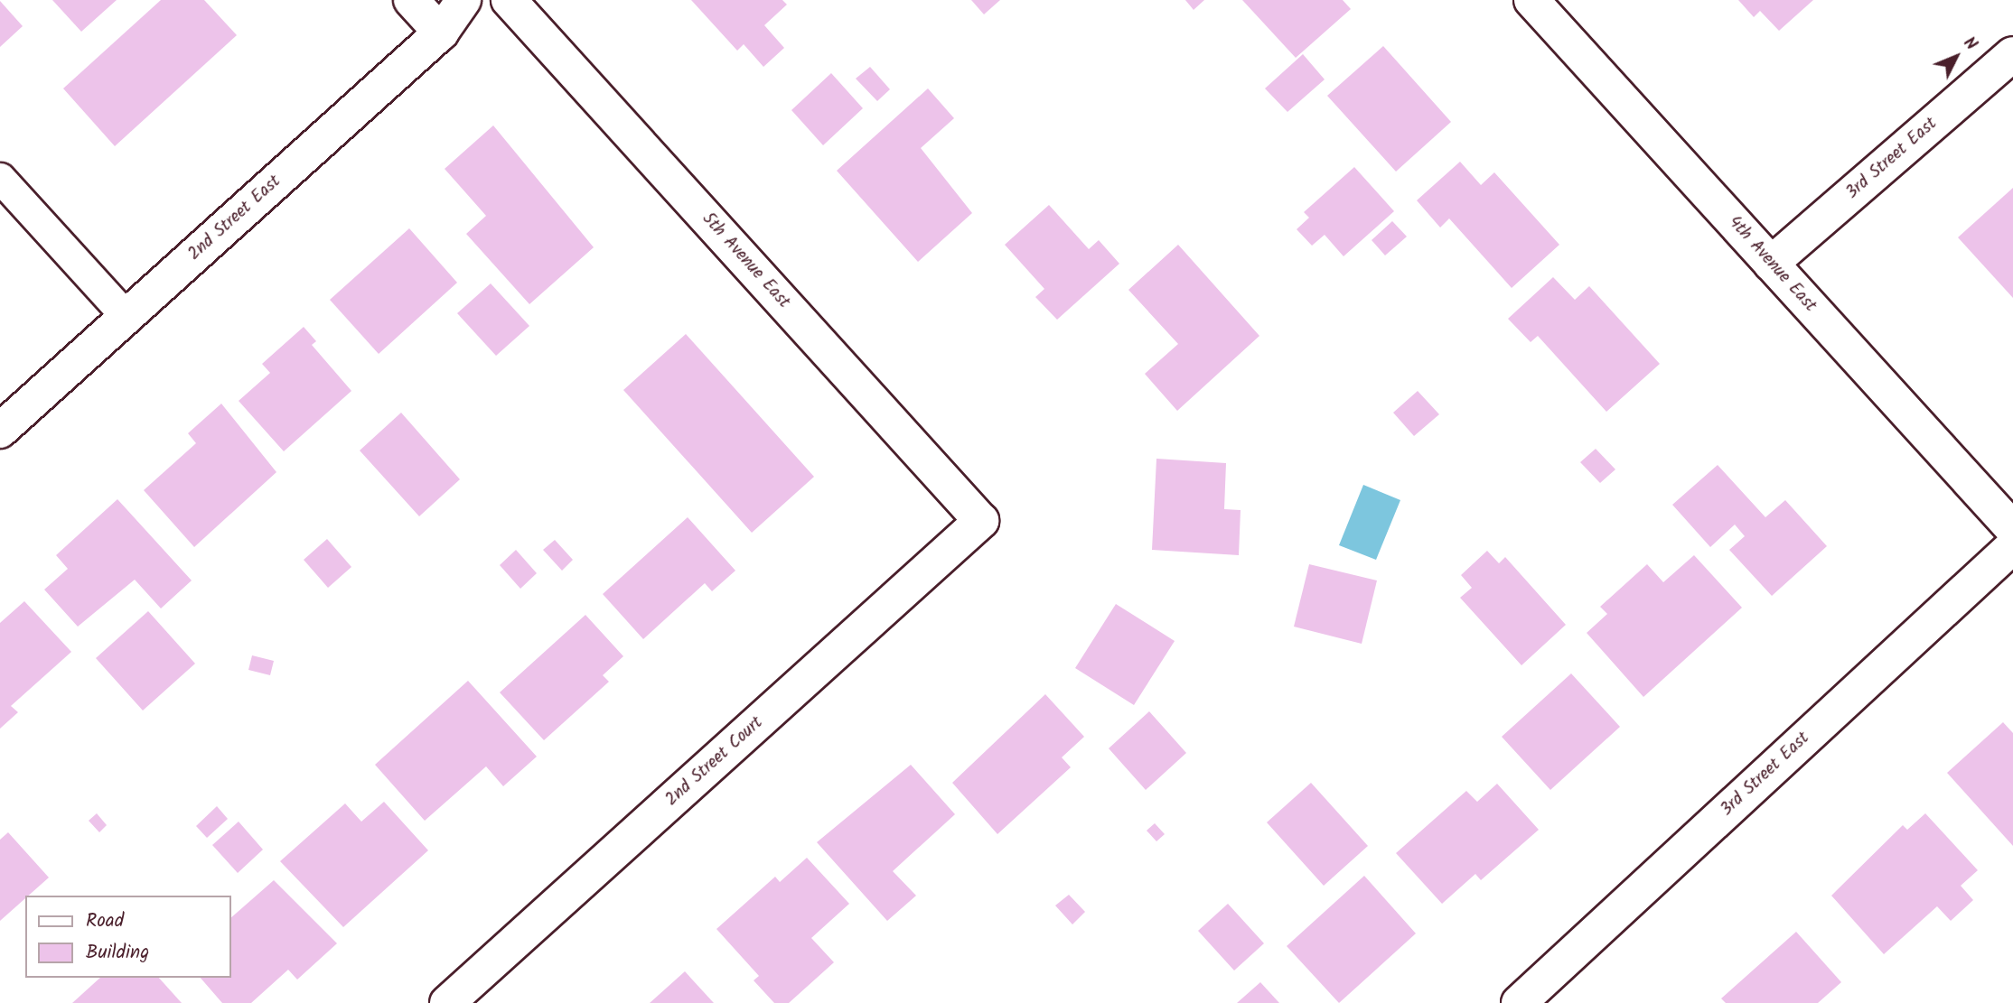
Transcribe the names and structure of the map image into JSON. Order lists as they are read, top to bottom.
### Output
{
  "streets": {
    "street": [
      "3rd Street East",
      "2nd Street East",
      "5th Avenue East",
      "4th Avenue East",
      "2nd Street Court"
    ]
  },
  "crossings": [
    ["3rd Street East", "4th Avenue East"],
    ["5th Avenue East", "2nd Street Court"]
  ],
  "legend": ["Road", "Building"],
  "north": "top right"
}
